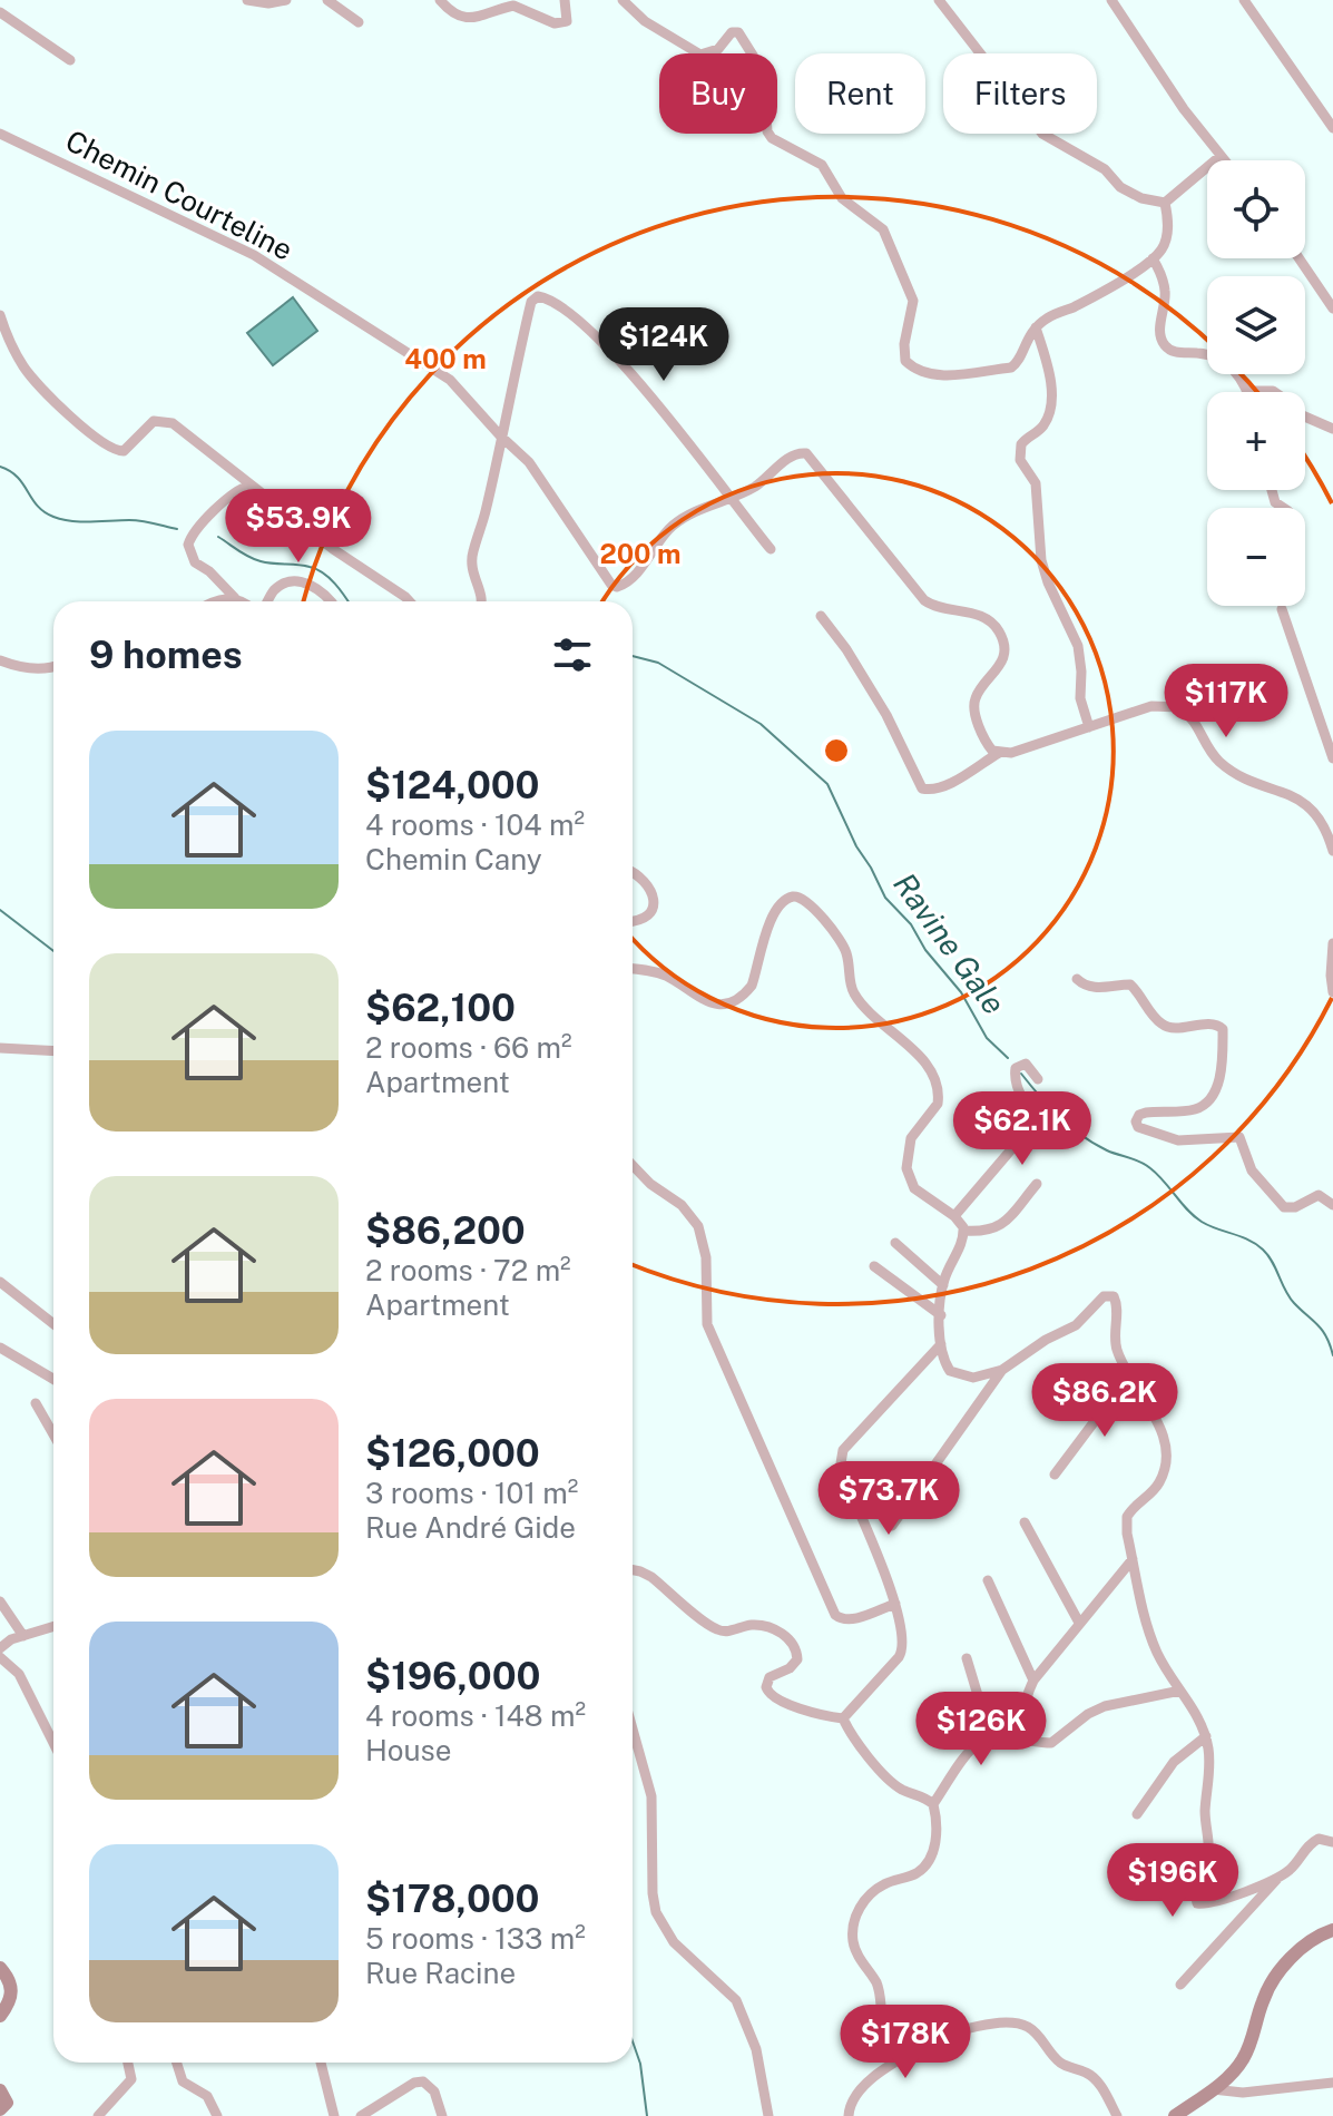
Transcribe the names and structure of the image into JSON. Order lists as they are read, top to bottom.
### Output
{
  "streets": {
    "street": ["Chemin Courteline"]
  },
  "water": ["Ravine Gale"],
  "page": {
    "chip": ["Buy", "Rent", "Filters"],
    "map_buttons": ["+", "−"],
    "price": [
      "$124K",
      "$53.9K",
      "$117K",
      "$62.1K",
      "$86.2K",
      "$73.7K",
      "$126K",
      "$196K",
      "$178K"
    ],
    "heading": "9 homes",
    "list": [
      {
        "name": "$124,000",
        "note": "4 rooms · 104 m² · Chemin Cany"
      },
      {
        "name": "$62,100",
        "note": "2 rooms · 66 m² · Apartment"
      },
      {
        "name": "$86,200",
        "note": "2 rooms · 72 m² · Apartment"
      },
      {
        "name": "$126,000",
        "note": "3 rooms · 101 m² · Rue André Gide"
      },
      {
        "name": "$196,000",
        "note": "4 rooms · 148 m² · House"
      },
      {
        "name": "$178,000",
        "note": "5 rooms · 133 m² · Rue Racine"
      }
    ]
  },
  "rings": ["400 m", "200 m"]
}
